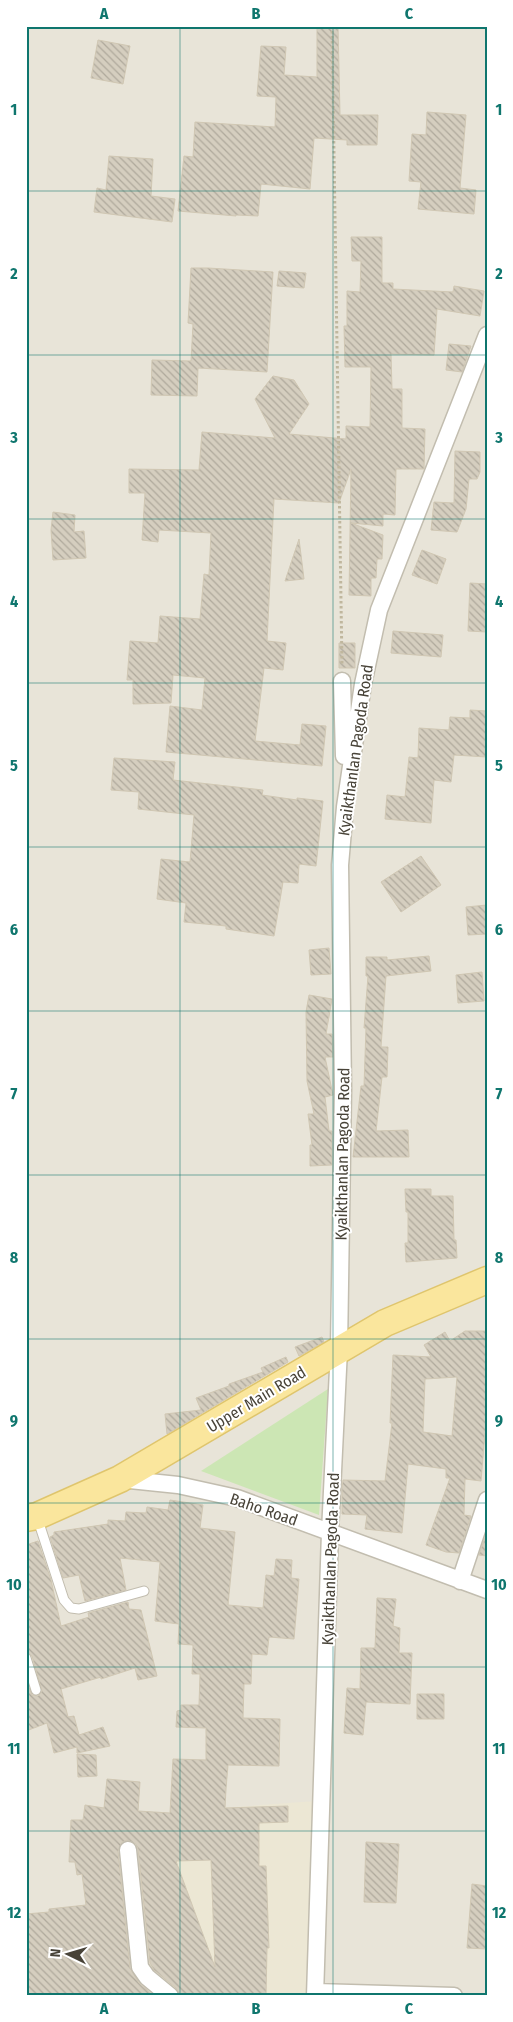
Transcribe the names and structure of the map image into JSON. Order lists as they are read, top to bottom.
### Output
{
  "streets": {
    "main road": ["Upper Main Road"],
    "street": ["Kyaikthanlan Pagoda Road", "Baho Road"]
  },
  "crossings": [
    ["Kyaikthanlan Pagoda Road", "Upper Main Road"],
    ["Kyaikthanlan Pagoda Road", "Baho Road"],
    ["Upper Main Road", "Baho Road"]
  ],
  "north": "left",
  "grid": {
    "columns": ["A", "B", "C"],
    "rows": [
      "1",
      "2",
      "3",
      "4",
      "5",
      "6",
      "7",
      "8",
      "9",
      "10",
      "11",
      "12"
    ]
  }
}
